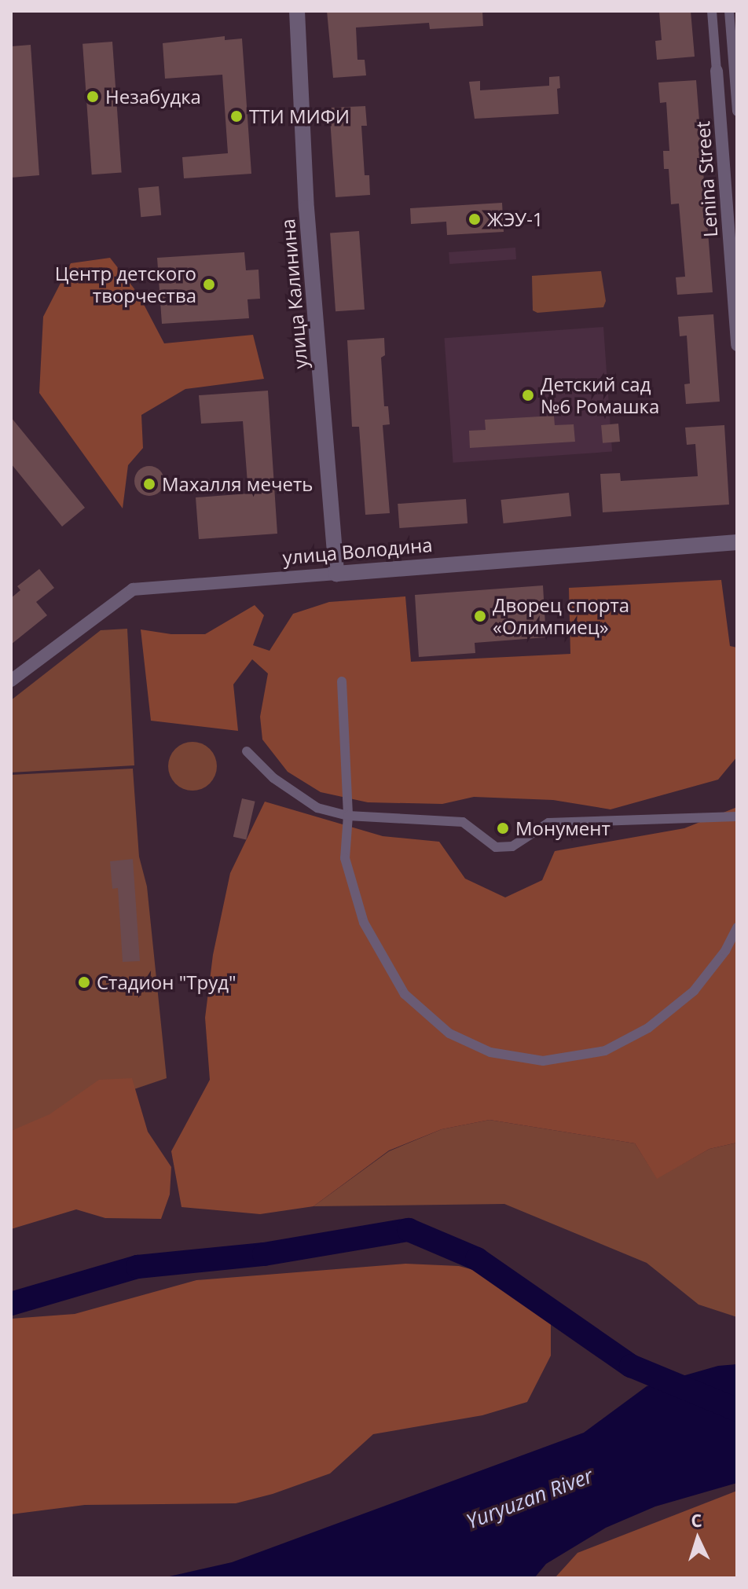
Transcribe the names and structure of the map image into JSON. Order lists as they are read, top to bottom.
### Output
{
  "streets": {
    "street": ["Lenina Street", "улица Калинина", "улица Володина"]
  },
  "crossings": [
    ["улица Калинина", "улица Володина"]
  ],
  "water": ["Yuryuzan River"],
  "places": [
    "Незабудка",
    "ТТИ МИФИ",
    "ЖЭУ-1",
    "Центр детского творчества",
    "Детский сад №6 Ромашка",
    "Махалля мечеть",
    "Дворец спорта «Олимпиец»",
    "Монумент",
    "Стадион \"Труд\""
  ],
  "north": "top"
}
